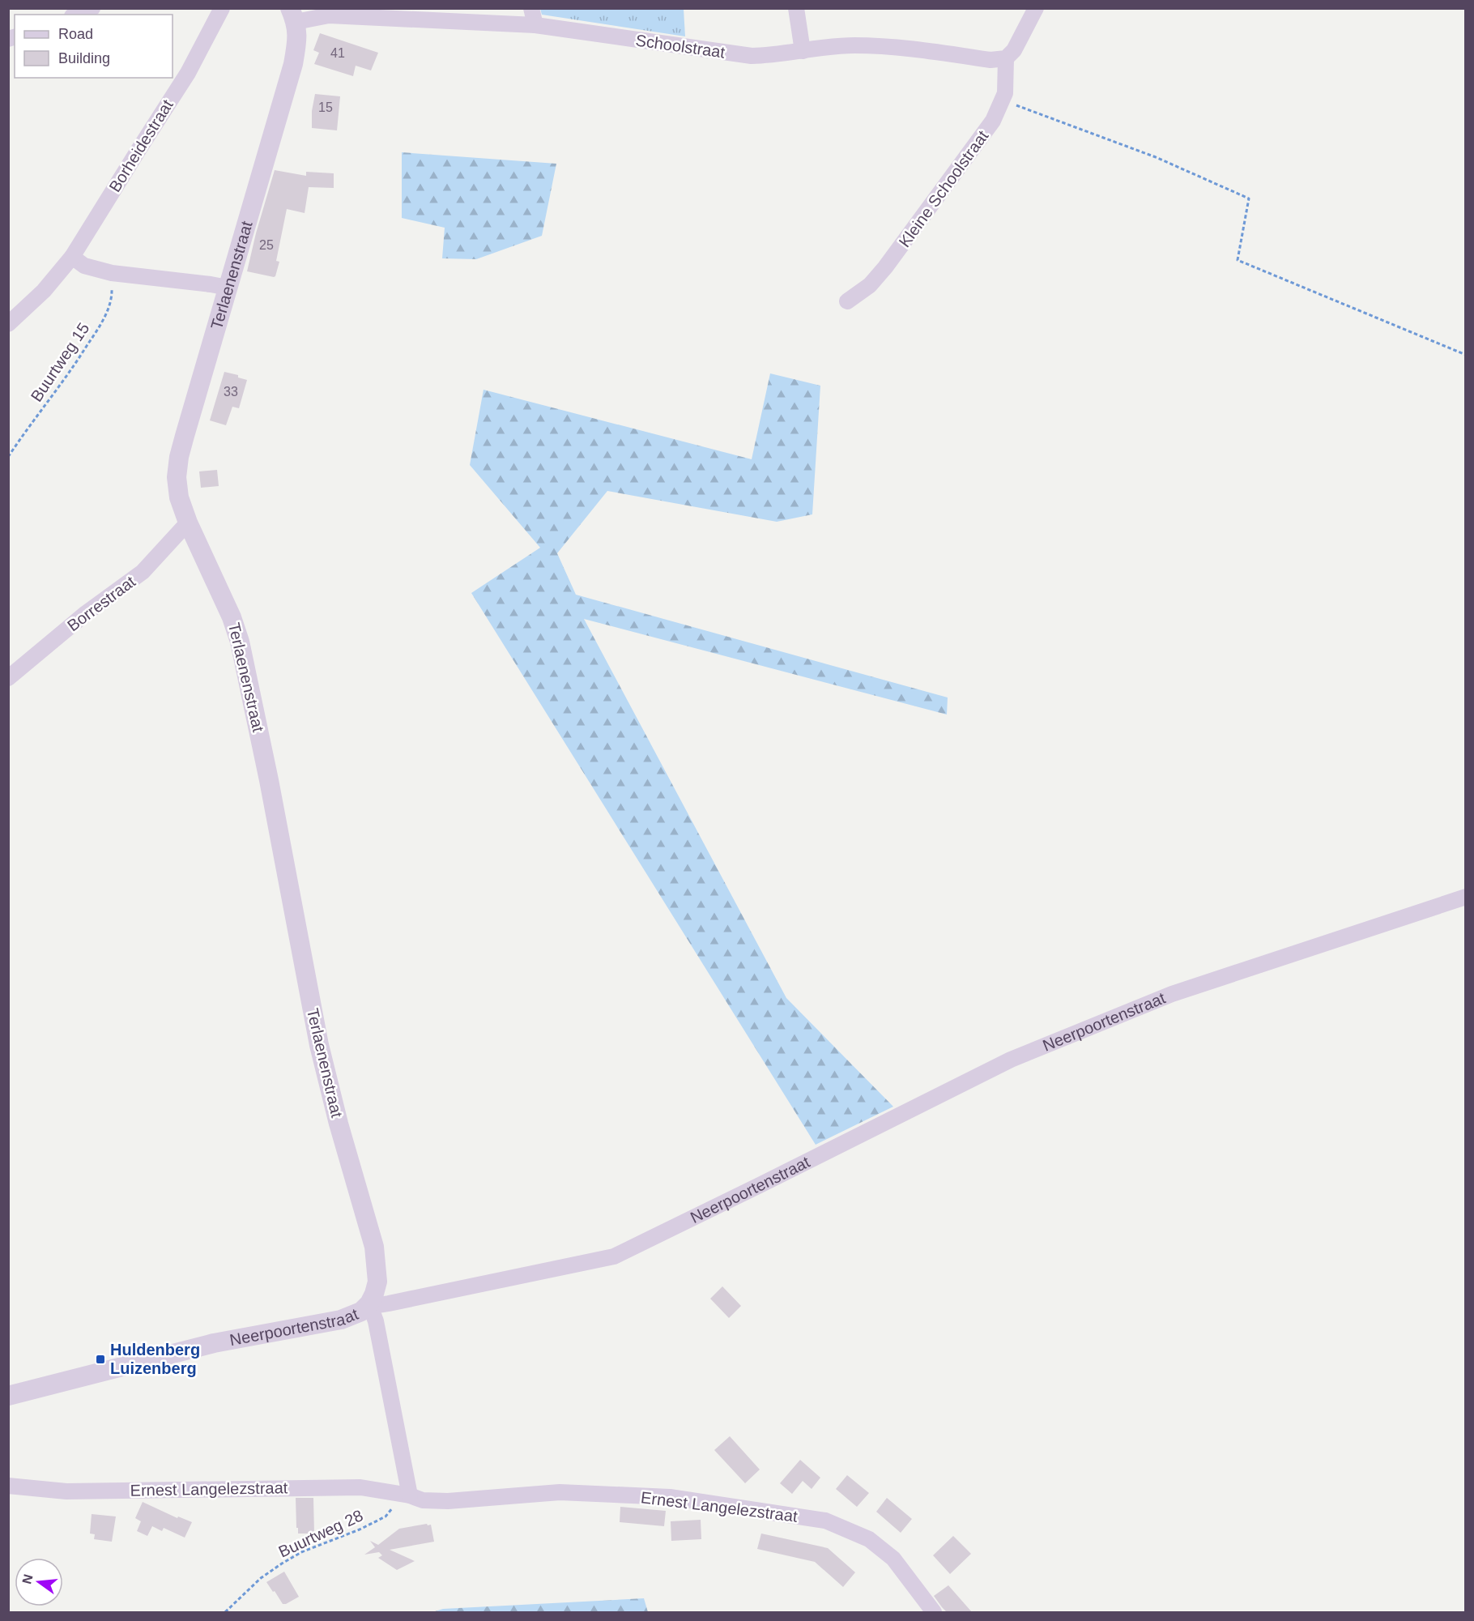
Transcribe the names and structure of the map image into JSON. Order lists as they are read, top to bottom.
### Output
{
  "streets": {
    "street": [
      "Schoolstraat",
      "Borheidestraat",
      "Kleine Schoolstraat",
      "Terlaenenstraat",
      "Borrestraat",
      "Neerpoortenstraat",
      "Ernest Langelezstraat"
    ],
    "path": ["Buurtweg 15", "Buurtweg 28"]
  },
  "crossings": [
    ["Schoolstraat", "Kleine Schoolstraat"],
    ["Schoolstraat", "Terlaenenstraat"],
    ["Terlaenenstraat", "Borrestraat"],
    ["Terlaenenstraat", "Neerpoortenstraat"],
    ["Ernest Langelezstraat", "Buurtweg 28"]
  ],
  "places": {
    "transit": ["Huldenberg Luizenberg"]
  },
  "house_numbers": [
    "41",
    "15",
    "25",
    "33"
  ],
  "legend": ["Road", "Building"],
  "north": "left"
}
